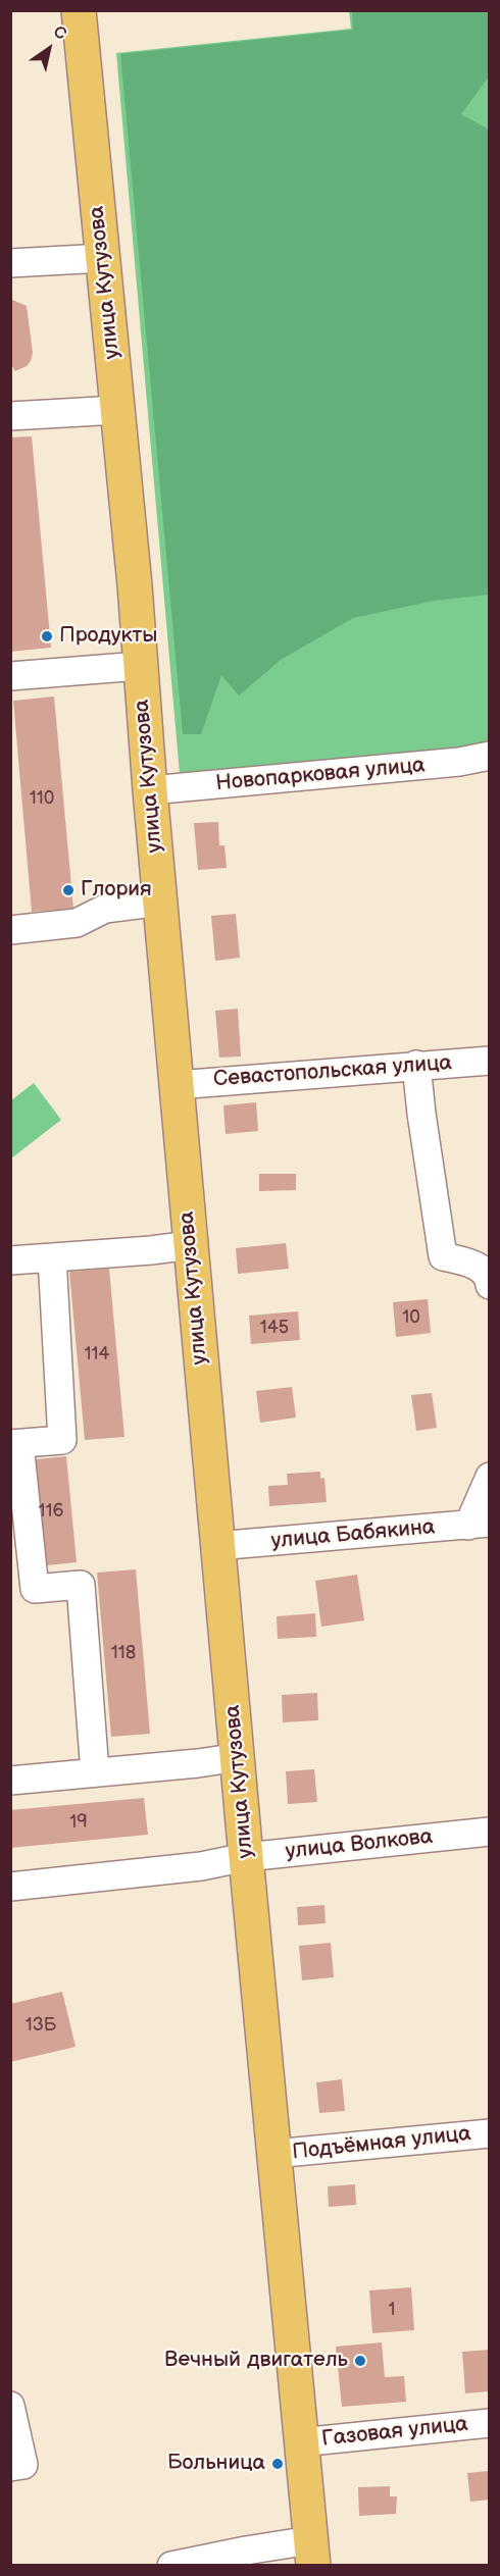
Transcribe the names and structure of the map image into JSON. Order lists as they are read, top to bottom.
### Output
{
  "streets": {
    "main road": ["улица Кутузова"],
    "street": [
      "Новопарковая улица",
      "Севастопольская улица",
      "улица Бабякина",
      "улица Волкова",
      "Подъёмная улица",
      "Газовая улица"
    ]
  },
  "crossings": [
    ["улица Кутузова", "Новопарковая улица"],
    ["улица Кутузова", "Севастопольская улица"],
    ["улица Кутузова", "улица Бабякина"],
    ["улица Кутузова", "улица Волкова"],
    ["улица Кутузова", "Подъёмная улица"],
    ["улица Кутузова", "Газовая улица"]
  ],
  "places": [
    "Продукты",
    "Глория",
    "Вечный двигатель",
    "Больница"
  ],
  "house_numbers": [
    "110",
    "10",
    "145",
    "114",
    "116",
    "118",
    "19",
    "13Б",
    "1"
  ],
  "north": "top right"
}
